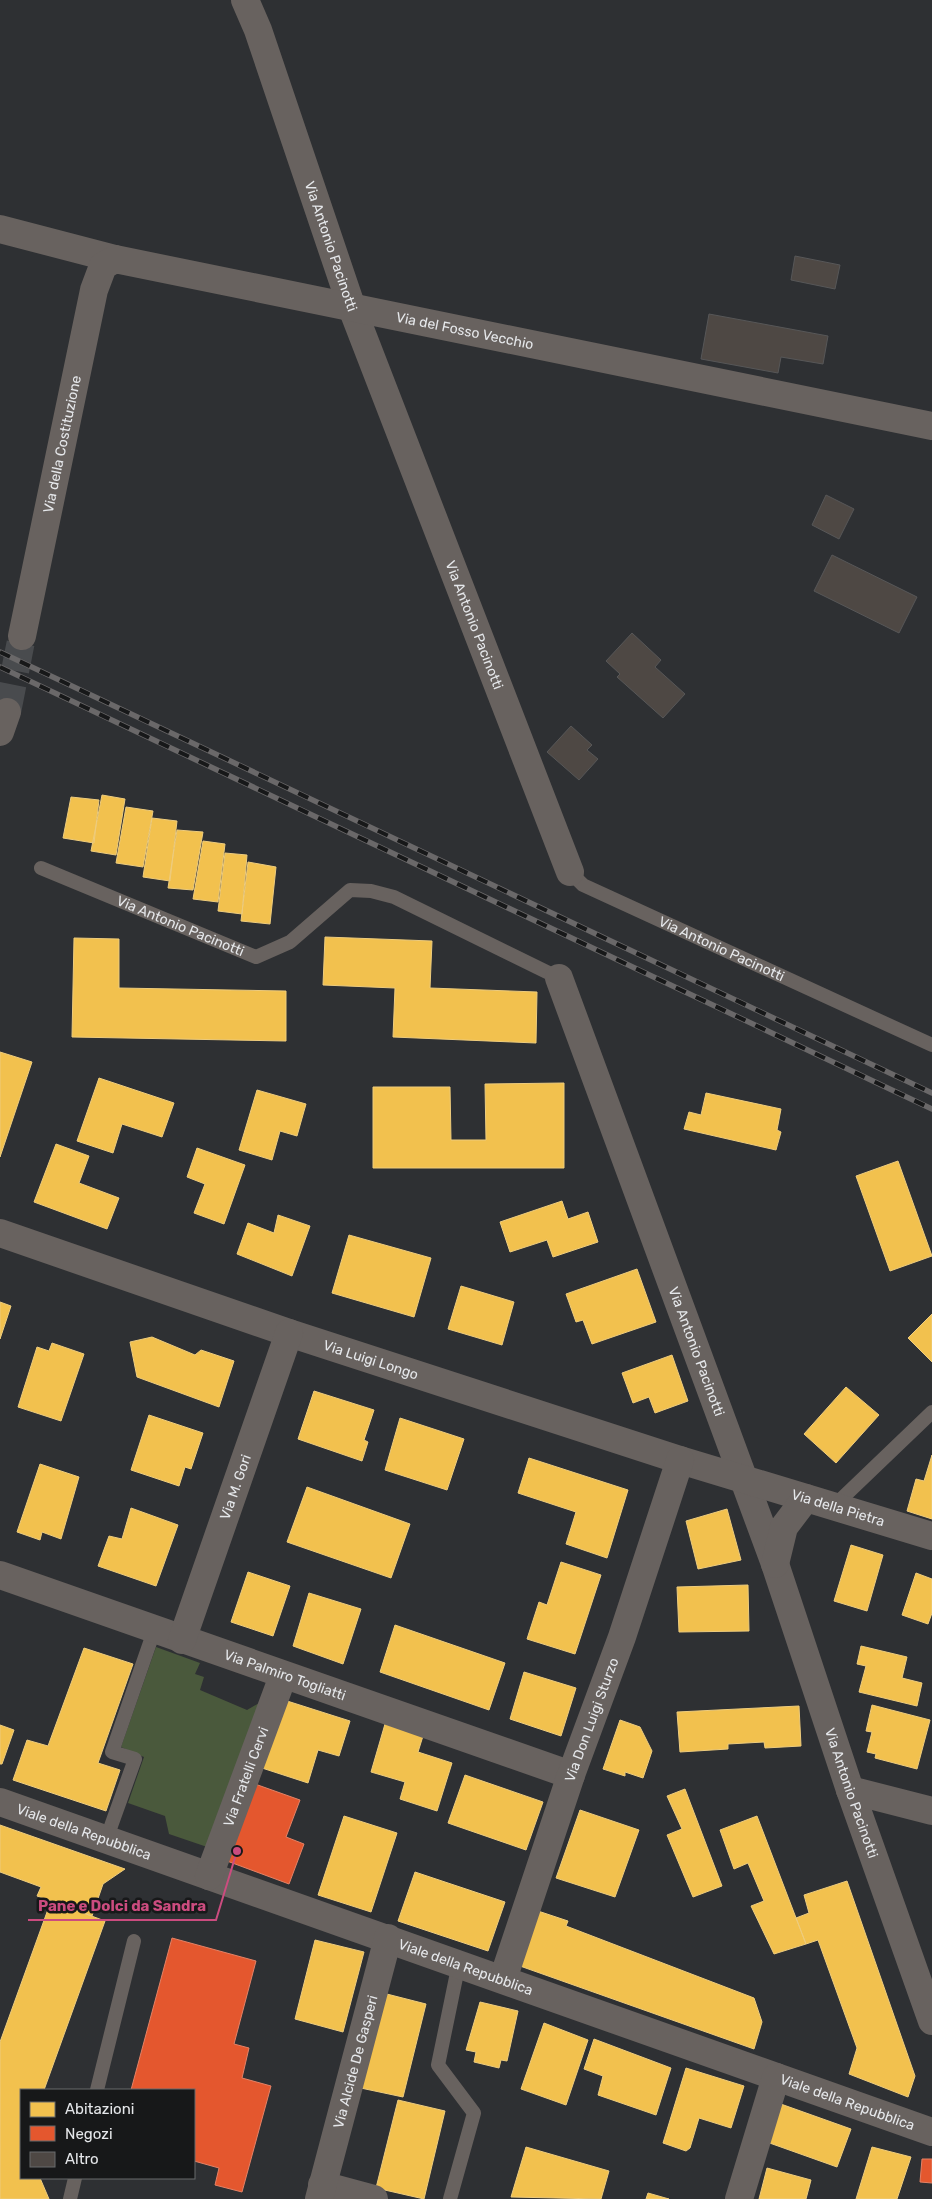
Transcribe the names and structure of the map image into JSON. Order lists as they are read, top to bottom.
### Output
{
  "streets": {
    "street": [
      "Via Antonio Pacinotti",
      "Via del Fosso Vecchio",
      "Via della Costituzione",
      "Via Luigi Longo",
      "Via M. Gori",
      "Via della Pietra",
      "Via Palmiro Togliatti",
      "Via Don Luigi Sturzo",
      "Via Fratelli Cervi",
      "Viale della Repubblica",
      "Via Alcide De Gasperi"
    ]
  },
  "crossings": [
    ["Via Antonio Pacinotti", "Via del Fosso Vecchio"],
    ["Via Antonio Pacinotti", "Via Luigi Longo"],
    ["Via Antonio Pacinotti", "Via della Pietra"],
    ["Via del Fosso Vecchio", "Via della Costituzione"],
    ["Via Luigi Longo", "Via M. Gori"],
    ["Via Luigi Longo", "Via della Pietra"],
    ["Via Luigi Longo", "Via Don Luigi Sturzo"],
    ["Via M. Gori", "Via Palmiro Togliatti"],
    ["Via Palmiro Togliatti", "Via Don Luigi Sturzo"],
    ["Via Palmiro Togliatti", "Via Fratelli Cervi"],
    ["Via Don Luigi Sturzo", "Viale della Repubblica"],
    ["Via Fratelli Cervi", "Viale della Repubblica"],
    ["Viale della Repubblica", "Via Alcide De Gasperi"]
  ],
  "places": ["Pane e Dolci da Sandra"],
  "legend": ["Abitazioni", "Negozi", "Altro"]
}
